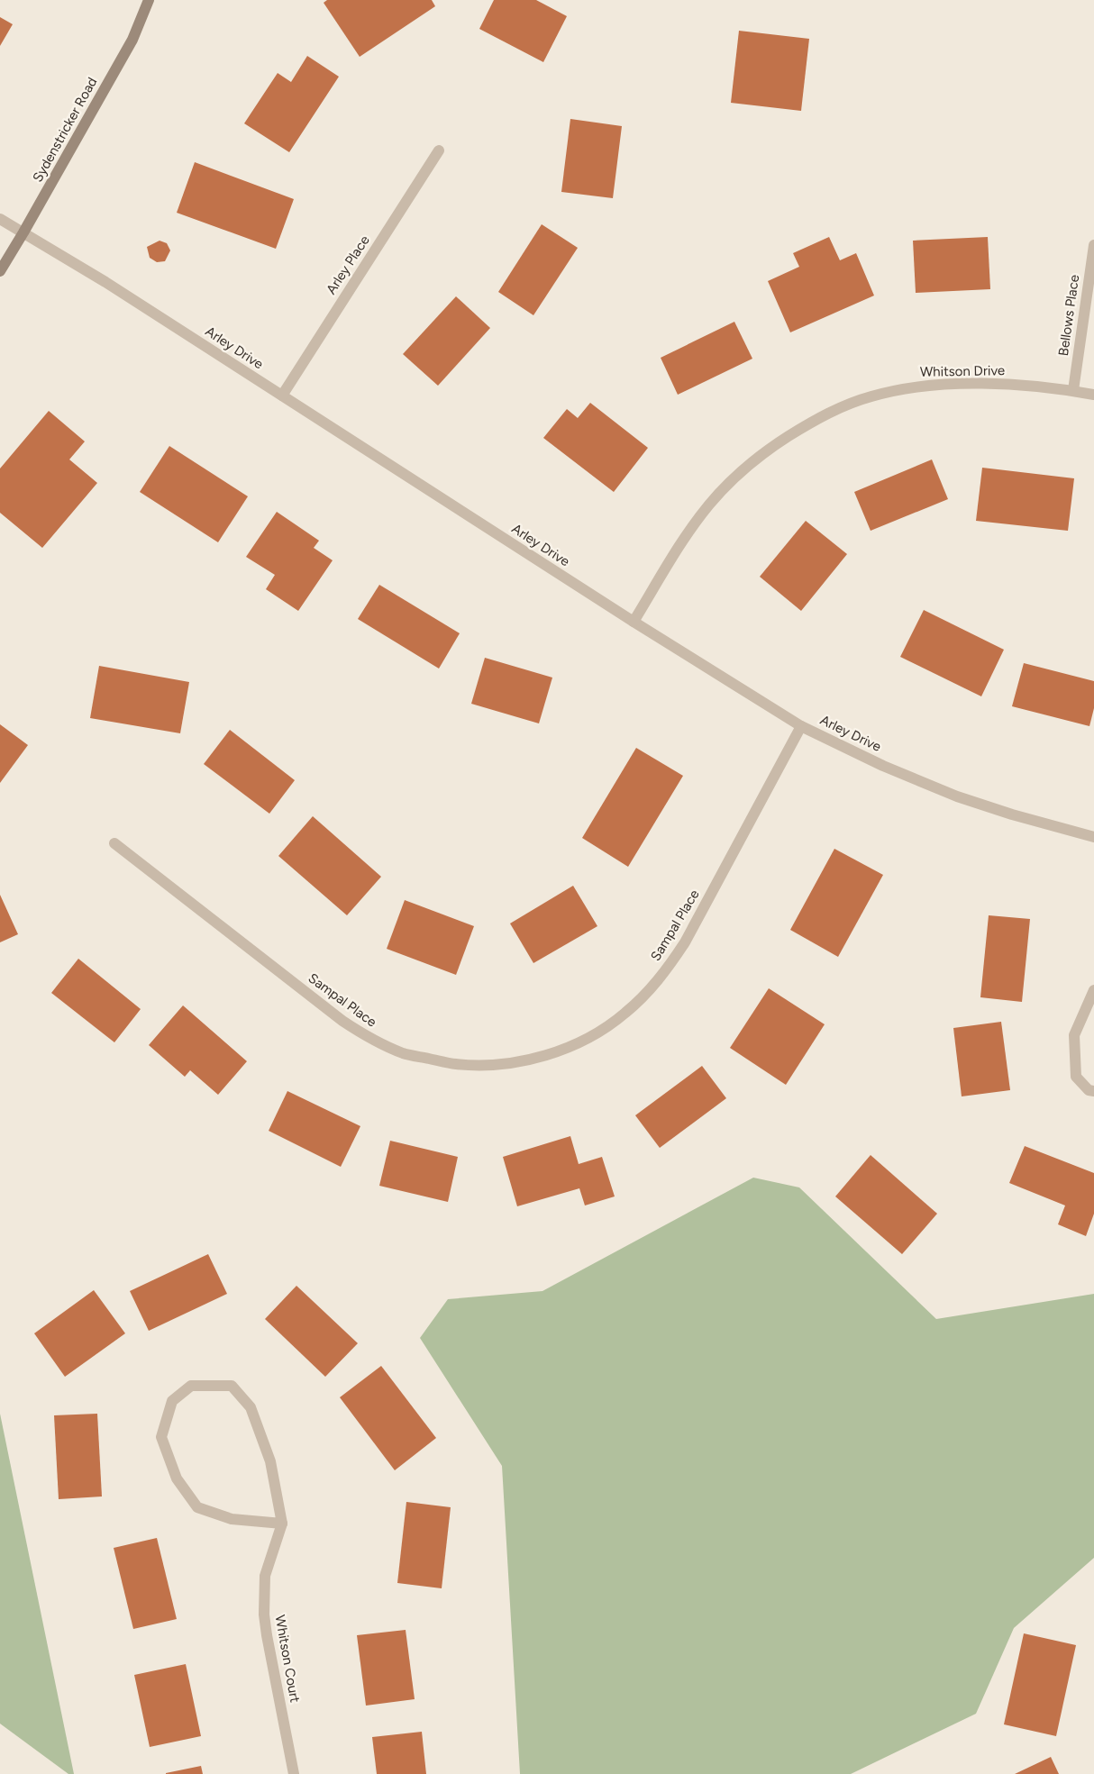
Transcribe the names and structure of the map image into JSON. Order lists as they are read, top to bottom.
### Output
{
  "streets": {
    "main road": ["Sydenstricker Road"],
    "street": [
      "Arley Place",
      "Bellows Place",
      "Arley Drive",
      "Whitson Drive",
      "Sampal Place",
      "Whitson Court"
    ]
  },
  "crossings": [
    ["Sydenstricker Road", "Arley Drive"],
    ["Arley Place", "Arley Drive"],
    ["Bellows Place", "Whitson Drive"],
    ["Arley Drive", "Whitson Drive"],
    ["Arley Drive", "Sampal Place"]
  ]
}
